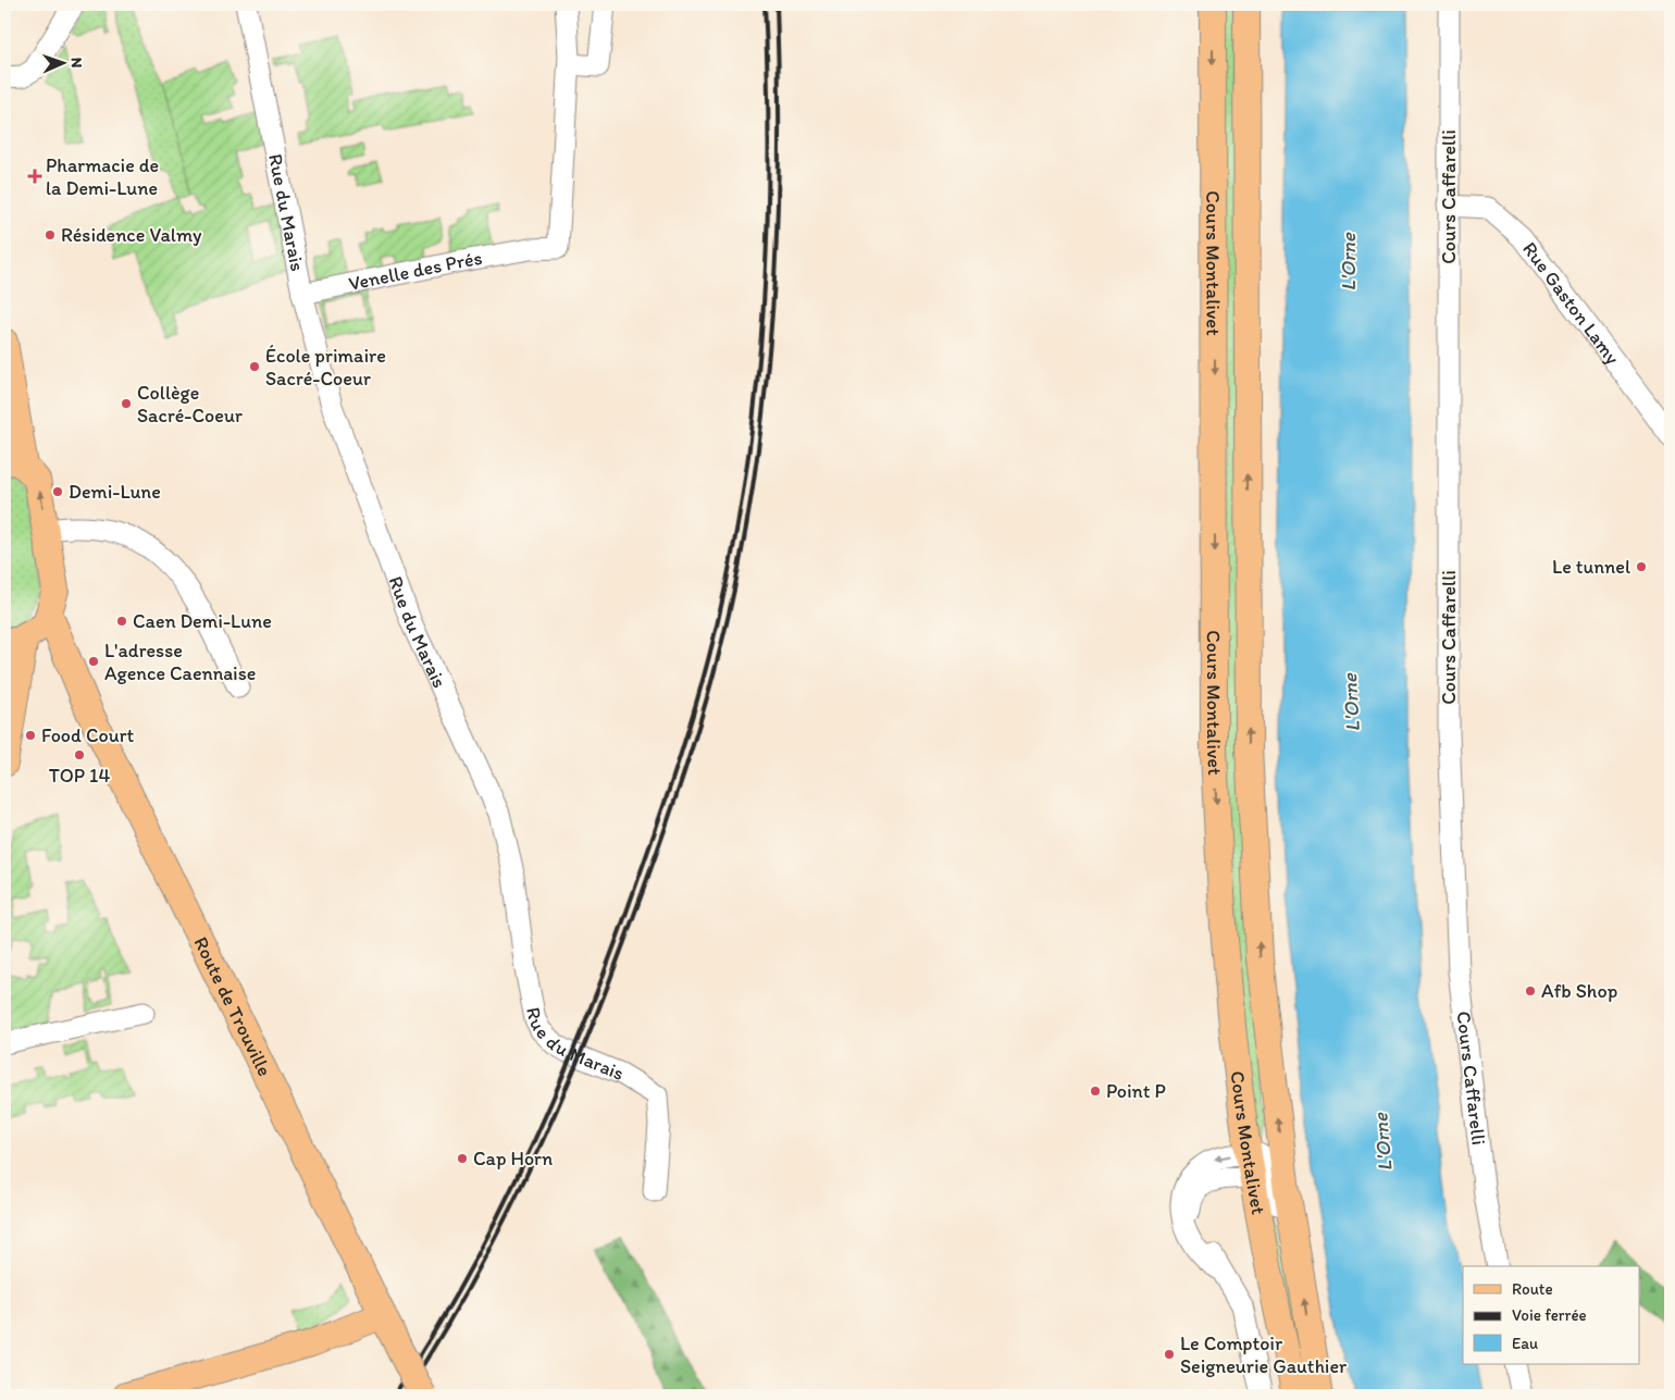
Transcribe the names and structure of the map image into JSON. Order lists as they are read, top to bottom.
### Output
{
  "streets": {
    "main road": ["Cours Montalivet", "Route de Trouville"],
    "street": [
      "Cours Caffarelli",
      "Rue du Marais",
      "Venelle des Prés",
      "Rue Gaston Lamy"
    ]
  },
  "crossings": [
    ["Cours Caffarelli", "Rue Gaston Lamy"],
    ["Rue du Marais", "Venelle des Prés"]
  ],
  "water": ["L'Orne"],
  "places": {
    "health": ["Pharmacie de la Demi-Lune"],
    "other": [
      "Résidence Valmy",
      "École primaire Sacré-Coeur",
      "Collège Sacré-Coeur",
      "Demi-Lune",
      "Le tunnel",
      "Caen Demi-Lune",
      "L'adresse Agence Caennaise",
      "Food Court",
      "TOP 14",
      "Afb Shop",
      "Point P",
      "Cap Horn",
      "Le Comptoir Seigneurie Gauthier"
    ]
  },
  "legend": ["Route", "Voie ferrée", "Eau"],
  "north": "right"
}
